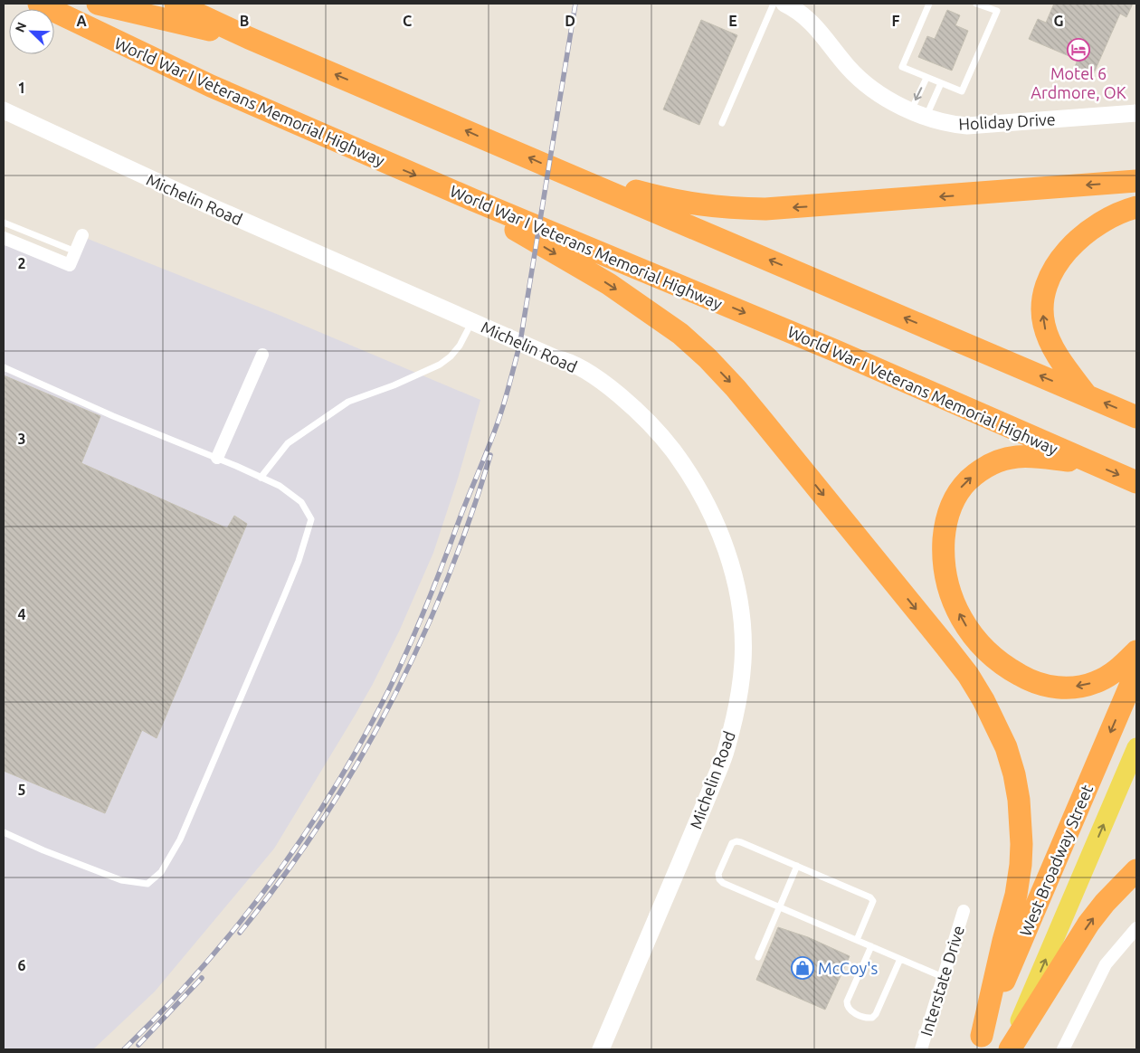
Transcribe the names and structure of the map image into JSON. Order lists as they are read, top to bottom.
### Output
{
  "streets": {
    "highway": ["World War I Veterans Memorial Highway", "West Broadway Street"],
    "street": ["Holiday Drive", "Michelin Road", "Interstate Drive"]
  },
  "places": {
    "hotel": ["Motel 6 Ardmore, OK"],
    "shop": ["McCoy's"]
  },
  "north": "top left",
  "grid": {
    "columns": [
      "A",
      "B",
      "C",
      "D",
      "E",
      "F",
      "G"
    ],
    "rows": [
      "1",
      "2",
      "3",
      "4",
      "5",
      "6"
    ]
  }
}
